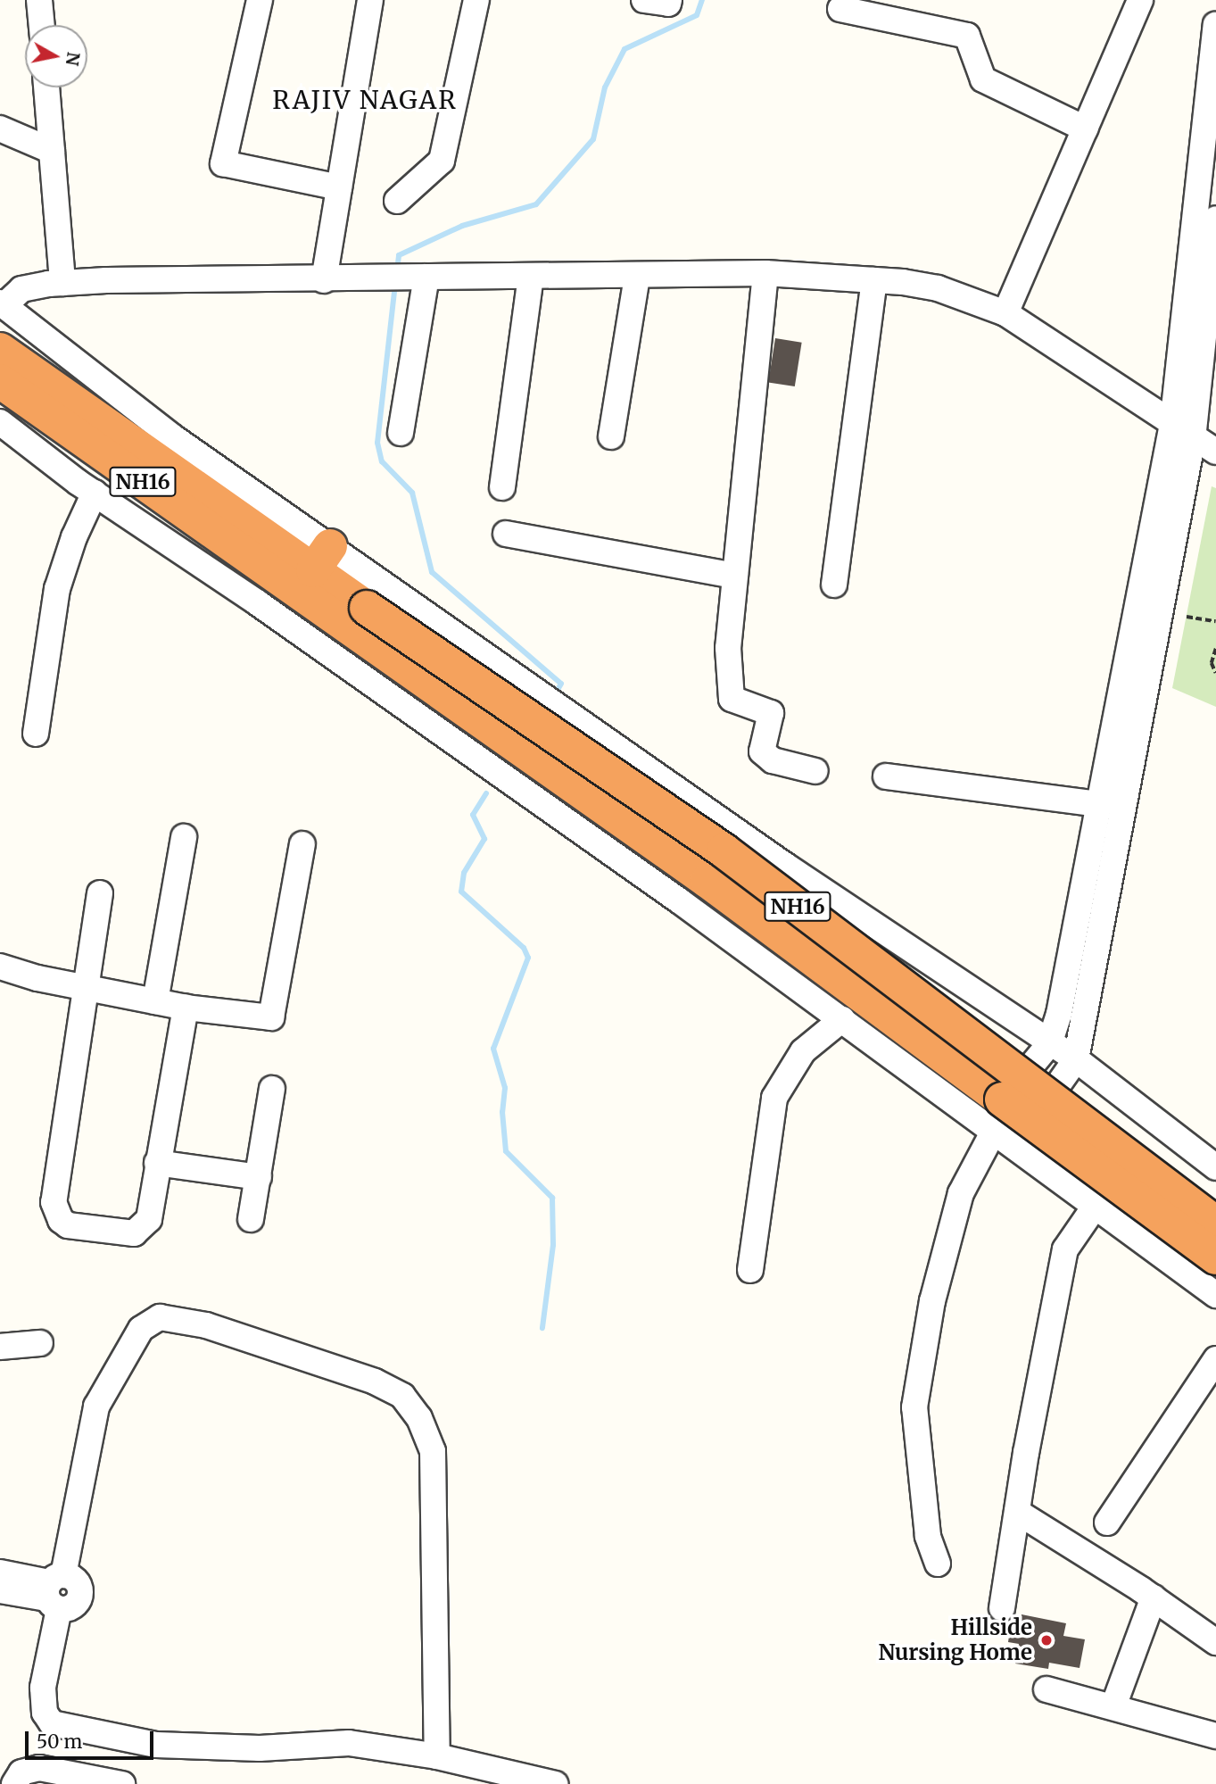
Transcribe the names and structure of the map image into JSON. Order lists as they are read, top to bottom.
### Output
{
  "streets": {
    "highway": ["NH16"]
  },
  "districts": ["RAJIV NAGAR"],
  "places": ["Hillside Nursing Home"],
  "scale_bar": "50 m",
  "north": "right"
}
